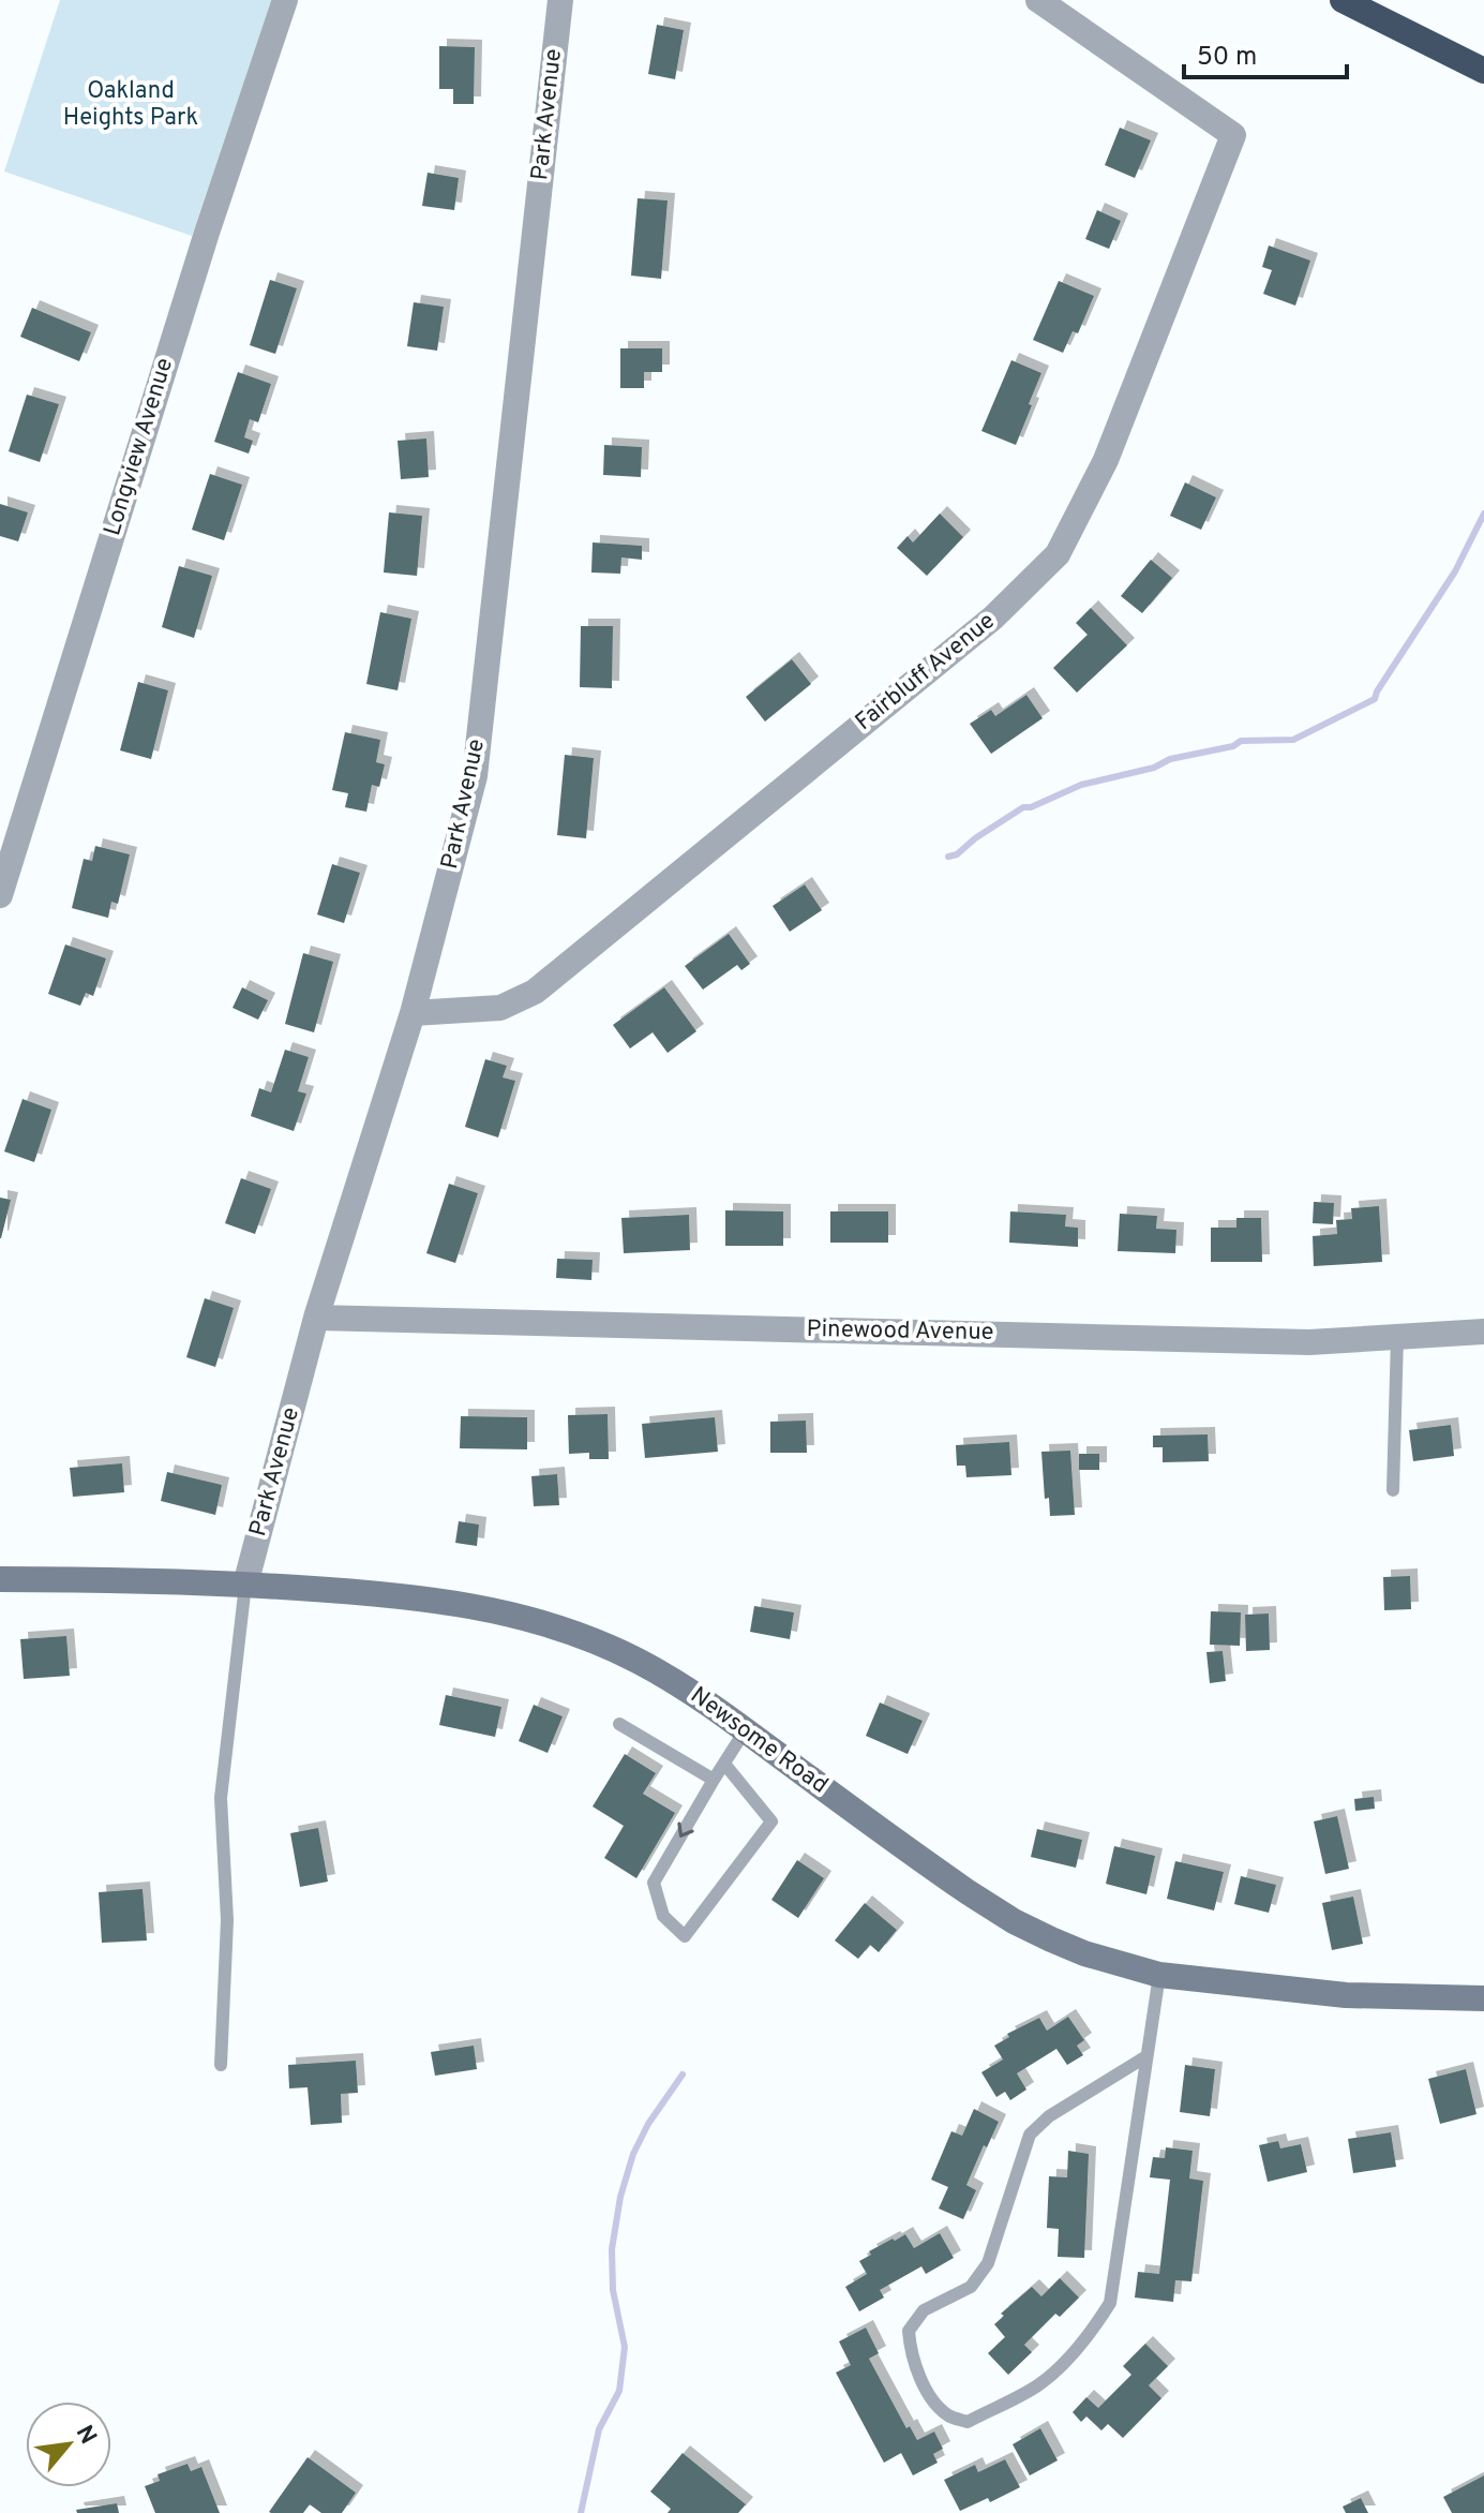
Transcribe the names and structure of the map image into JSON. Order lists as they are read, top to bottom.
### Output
{
  "streets": {
    "street": [
      "Park Avenue",
      "Longview Avenue",
      "Fairbluff Avenue",
      "Pinewood Avenue",
      "Newsome Road"
    ]
  },
  "crossings": [
    ["Park Avenue", "Fairbluff Avenue"],
    ["Park Avenue", "Pinewood Avenue"],
    ["Park Avenue", "Newsome Road"]
  ],
  "parks": ["Oakland Heights Park"],
  "scale_bar": "50 m",
  "north": "top right"
}
